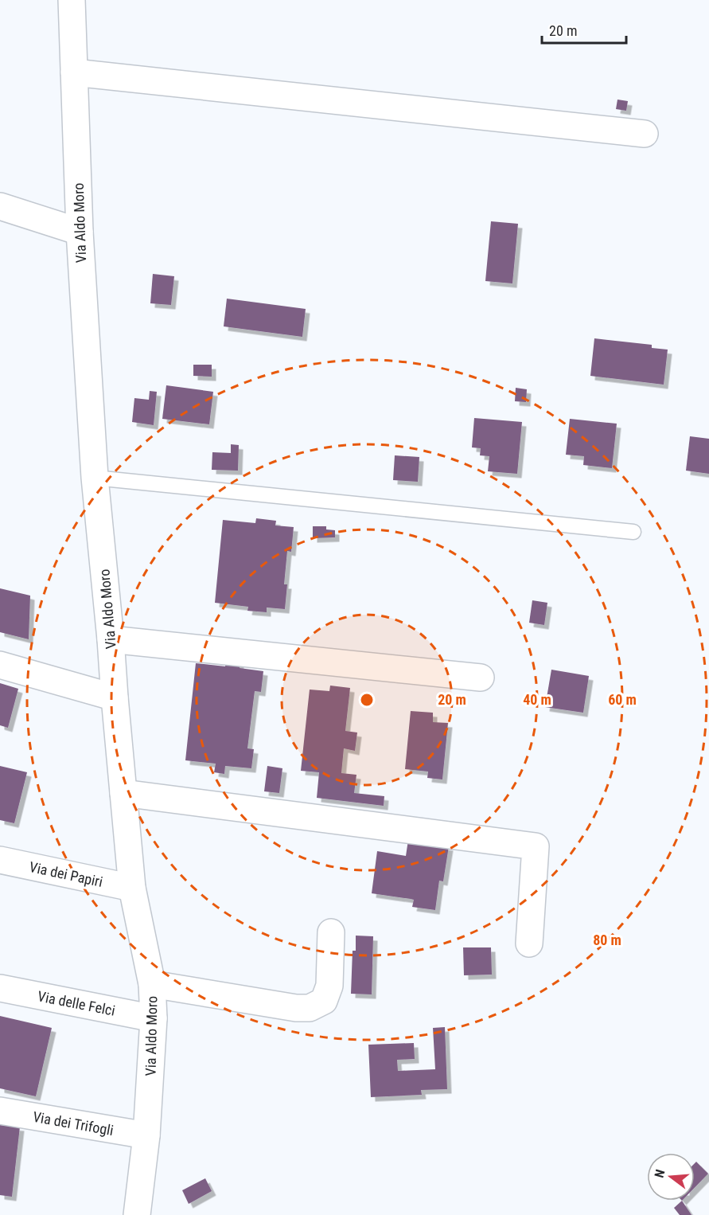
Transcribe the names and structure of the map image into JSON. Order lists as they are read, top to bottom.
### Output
{
  "streets": {
    "street": [
      "Via Aldo Moro",
      "Via dei Papiri",
      "Via delle Felci",
      "Via dei Trifogli"
    ]
  },
  "crossings": [
    ["Via Aldo Moro", "Via dei Papiri"],
    ["Via Aldo Moro", "Via delle Felci"],
    ["Via Aldo Moro", "Via dei Trifogli"]
  ],
  "scale_bar": "20 m",
  "north": "left",
  "rings": [
    "20 m",
    "40 m",
    "60 m",
    "80 m"
  ]
}
